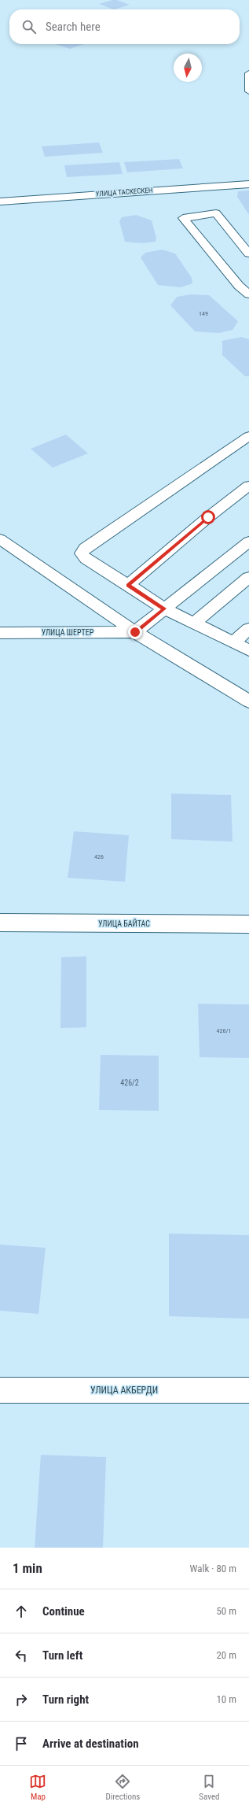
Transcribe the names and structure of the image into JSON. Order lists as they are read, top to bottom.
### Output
{
  "streets": {
    "street": [
      "УЛИЦА ТАСКЕСКЕН",
      "УЛИЦА ШЕРТЕР",
      "УЛИЦА БАЙТАС",
      "УЛИЦА АКБЕРДИ"
    ]
  },
  "house_numbers": [
    "149",
    "426",
    "426/1",
    "426/2"
  ],
  "north": "bottom",
  "page": {
    "search": "Search here",
    "heading": ["1 min", "Walk · 80 m"],
    "list": [
      ["Continue", "50 m"],
      ["Turn left", "20 m"],
      ["Turn right", "10 m"],
      "Arrive at destination"
    ],
    "nav": ["Map", "Directions", "Saved"]
  }
}
